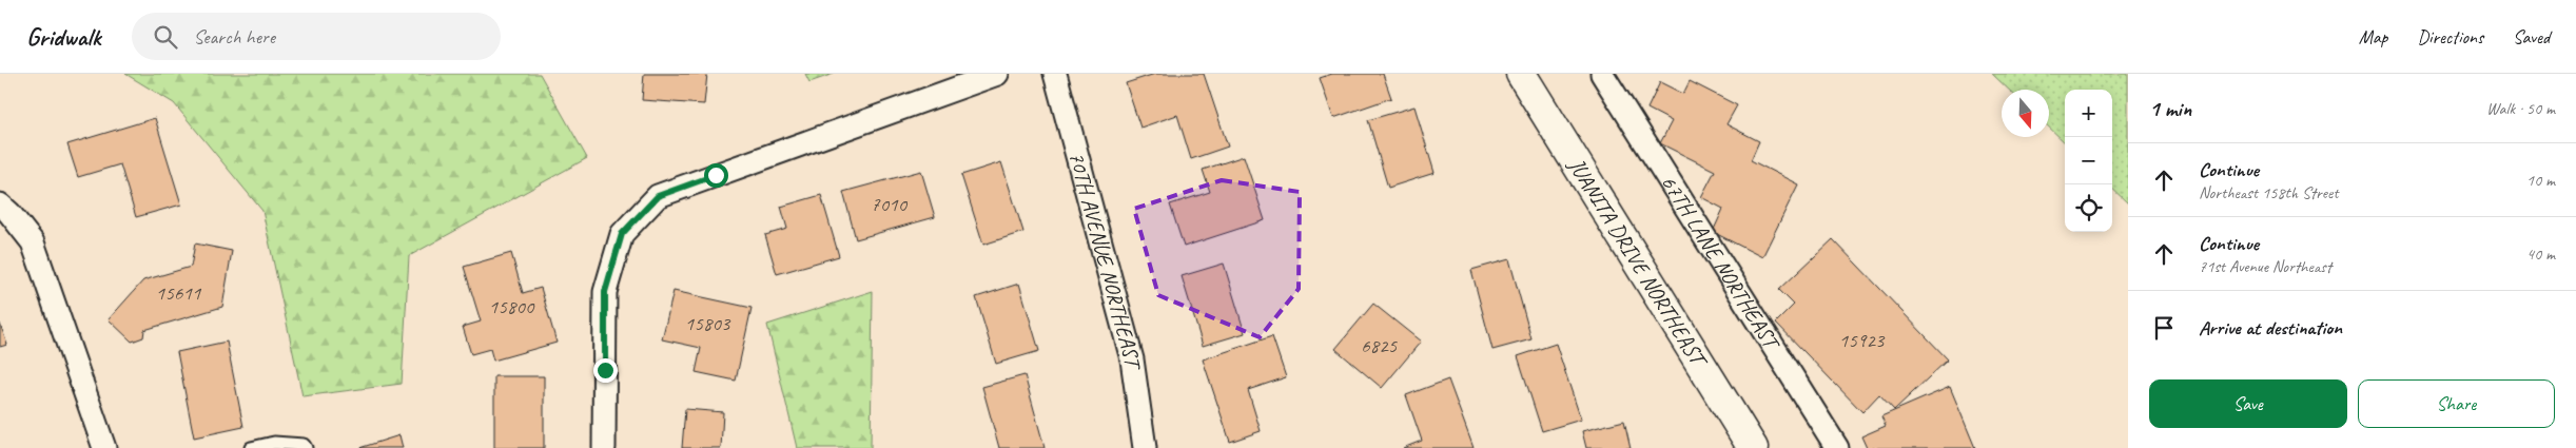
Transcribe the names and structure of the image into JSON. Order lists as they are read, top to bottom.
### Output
{
  "streets": {
    "main road": ["JUANITA DRIVE NORTHEAST"],
    "street": ["70TH AVENUE NORTHEAST", "67TH LANE NORTHEAST"]
  },
  "house_numbers": [
    "7010",
    "15611",
    "15800",
    "15803",
    "15923",
    "6825"
  ],
  "north": "bottom",
  "page": {
    "header": "Gridwalk",
    "search": "Search here",
    "nav": ["Map", "Directions", "Saved"],
    "heading": ["1 min", "Walk · 50 m"],
    "map_buttons": ["+", "−"],
    "list": [
      ["Continue", "Northeast 158th Street", "10 m"],
      ["Continue", "71st Avenue Northeast", "40 m"],
      "Arrive at destination"
    ],
    "buttons": ["Save", "Share"]
  }
}
